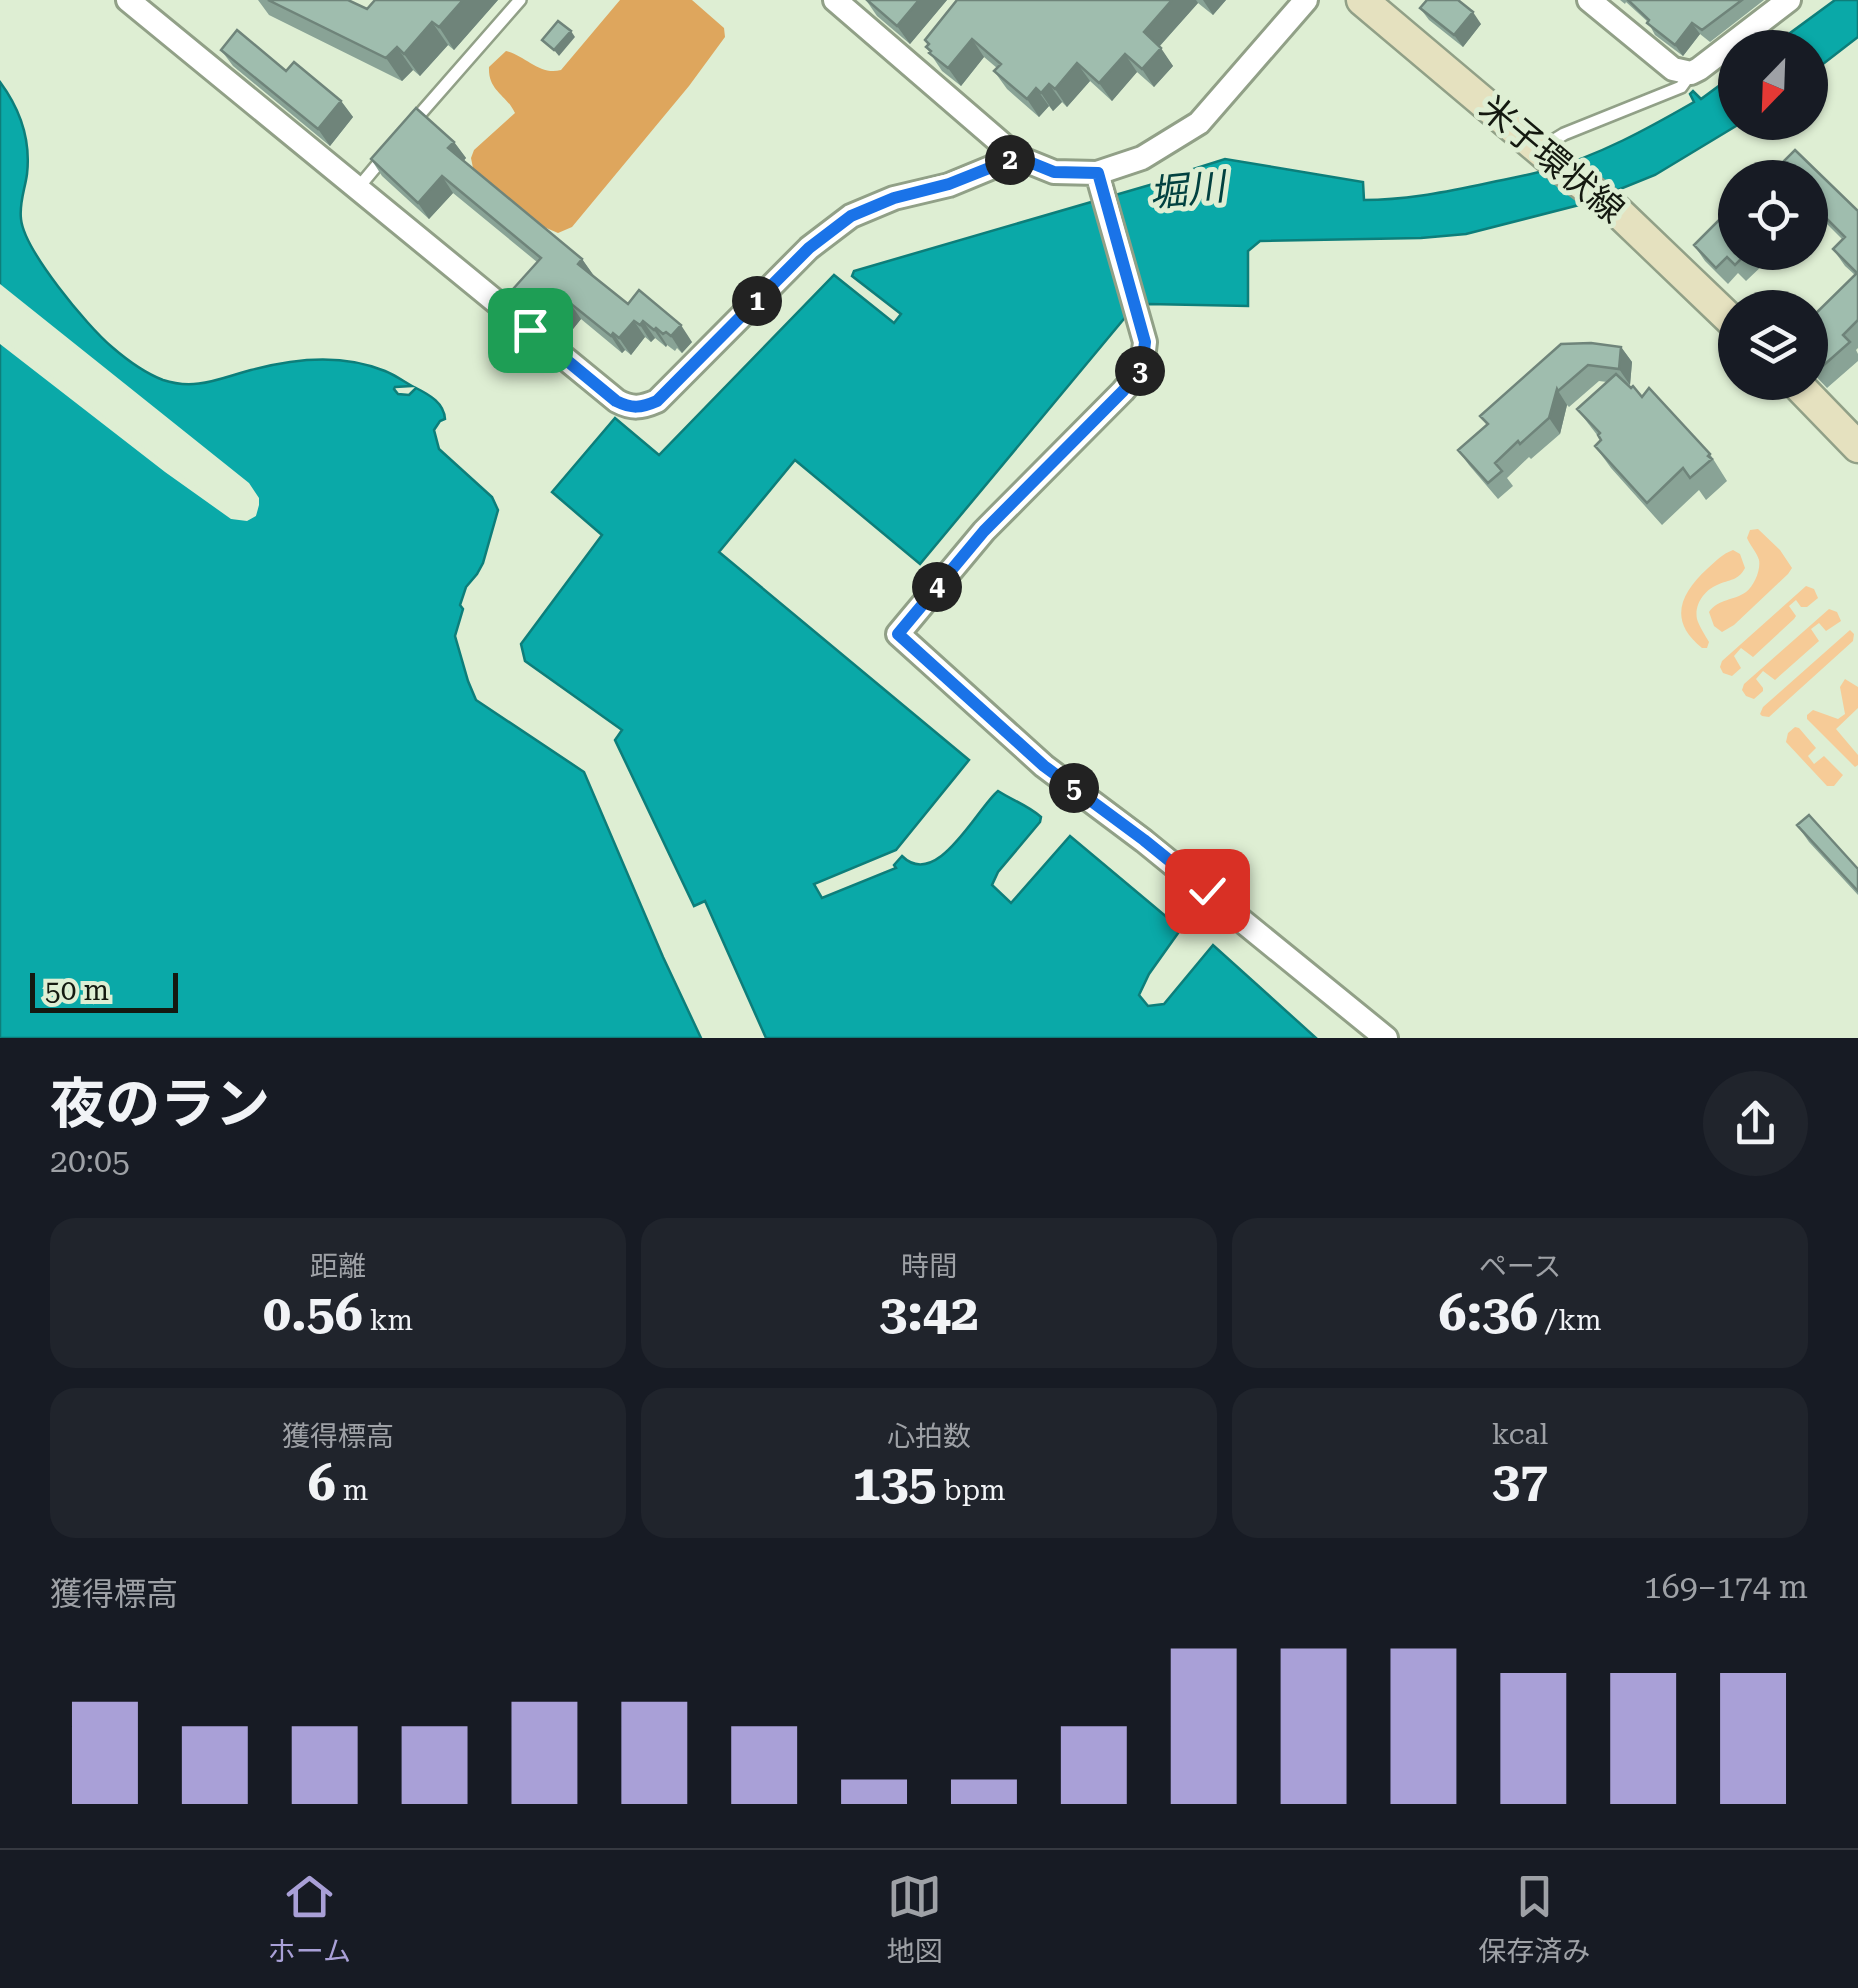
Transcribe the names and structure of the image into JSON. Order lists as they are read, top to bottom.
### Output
{
  "streets": {
    "main road": ["米子環状線"]
  },
  "water": ["堀川"],
  "scale_bar": "50 m",
  "north": "bottom left",
  "page": {
    "pins": [
      "2",
      "1",
      "3",
      "4",
      "5"
    ],
    "scale": "50 m",
    "heading": ["夜のラン", "20:05"],
    "stats": [
      ["距離", "0.56 km"],
      ["時間", "3:42"],
      ["ペース", "6:36 /km"],
      ["獲得標高", "6 m"],
      ["心拍数", "135 bpm"],
      ["kcal", "37"]
    ],
    "chart": ["獲得標高", "169–174 m"],
    "tabs": ["ホーム", "地図", "保存済み"]
  }
}
